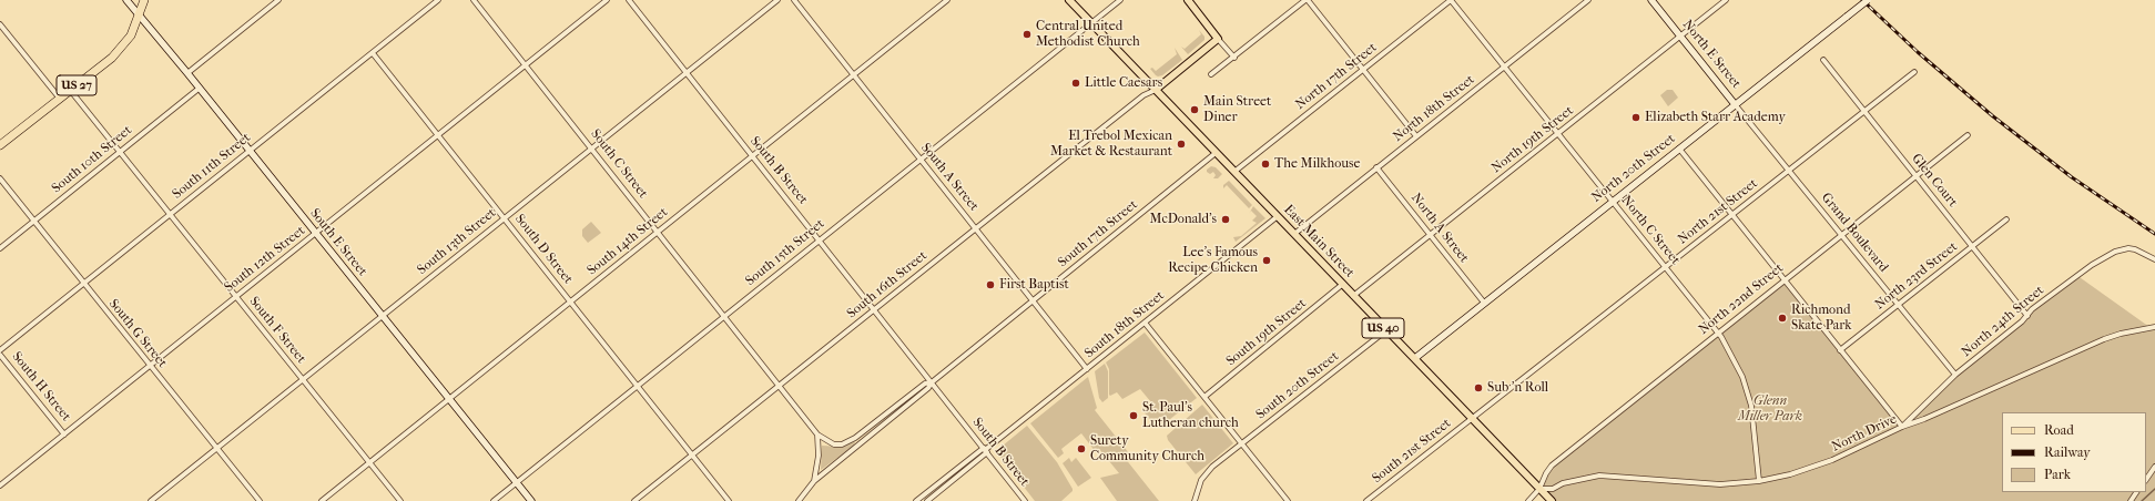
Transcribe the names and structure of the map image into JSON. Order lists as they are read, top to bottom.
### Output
{
  "streets": {
    "highway": ["US 27"],
    "main road": ["East Main Street", "US 40"],
    "street": [
      "North E Street",
      "North 17th Street",
      "North 18th Street",
      "North 19th Street",
      "South 10th Street",
      "South C Street",
      "South 11th Street",
      "North 20th Street",
      "South B Street",
      "South A Street",
      "Glen Court",
      "North 21st Street",
      "North A Street",
      "North C Street",
      "Grand Boulevard",
      "South 17th Street",
      "South 13th Street",
      "South 14th Street",
      "South E Street",
      "South D Street",
      "South 15th Street",
      "South 12th Street",
      "North 23rd Street",
      "South 16th Street",
      "North 22nd Street",
      "North 24th Street",
      "South 18th Street",
      "South F Street",
      "South 19th Street",
      "South G Street",
      "South 20th Street",
      "South H Street",
      "North Drive",
      "South 21st Street"
    ]
  },
  "crossings": [
    ["North E Street", "North 19th Street"],
    ["North E Street", "North 20th Street"],
    ["North E Street", "Grand Boulevard"],
    ["North 17th Street", "North C Street"],
    ["North 17th Street", "East Main Street"],
    ["US 27", "South E Street"],
    ["US 27", "South F Street"],
    ["North 18th Street", "North A Street"],
    ["North 18th Street", "North C Street"],
    ["North 18th Street", "East Main Street"],
    ["North 19th Street", "North A Street"],
    ["North 19th Street", "North C Street"],
    ["North 19th Street", "East Main Street"],
    ["South 10th Street", "South E Street"],
    ["South 10th Street", "South F Street"],
    ["South 10th Street", "South G Street"],
    ["South C Street", "South 17th Street"],
    ["South C Street", "South 13th Street"],
    ["South C Street", "South 14th Street"],
    ["South C Street", "South 15th Street"],
    ["South C Street", "South 12th Street"],
    ["South C Street", "South 16th Street"],
    ["South 11th Street", "South E Street"],
    ["South 11th Street", "South D Street"],
    ["South 11th Street", "South F Street"],
    ["South 11th Street", "South G Street"],
    ["North 20th Street", "North A Street"],
    ["North 20th Street", "North C Street"],
    ["North 20th Street", "Grand Boulevard"],
    ["North 20th Street", "East Main Street"],
    ["South B Street", "South 17th Street"],
    ["South B Street", "South 13th Street"],
    ["South B Street", "South 14th Street"],
    ["South B Street", "South 15th Street"],
    ["South B Street", "South 16th Street"],
    ["South B Street", "South 18th Street"],
    ["South A Street", "South 17th Street"],
    ["South A Street", "South 14th Street"],
    ["South A Street", "South 15th Street"],
    ["South A Street", "South 16th Street"],
    ["South A Street", "South 18th Street"],
    ["Glen Court", "North 21st Street"],
    ["Glen Court", "North 23rd Street"],
    ["Glen Court", "North 22nd Street"],
    ["Glen Court", "North 24th Street"],
    ["North 21st Street", "North C Street"],
    ["North 21st Street", "Grand Boulevard"],
    ["North 21st Street", "East Main Street"],
    ["North 21st Street", "South 21st Street"],
    ["North C Street", "North 22nd Street"],
    ["North C Street", "North Drive"],
    ["Grand Boulevard", "North 23rd Street"],
    ["Grand Boulevard", "North 22nd Street"],
    ["Grand Boulevard", "North 24th Street"],
    ["South 17th Street", "East Main Street"],
    ["South 13th Street", "South E Street"],
    ["South 13th Street", "South D Street"],
    ["South 13th Street", "South F Street"],
    ["South 13th Street", "South G Street"],
    ["South 14th Street", "South E Street"],
    ["South 14th Street", "South D Street"],
    ["South 14th Street", "South F Street"],
    ["East Main Street", "South 15th Street"],
    ["East Main Street", "South 16th Street"],
    ["East Main Street", "North 22nd Street"],
    ["East Main Street", "South 18th Street"],
    ["East Main Street", "South 19th Street"],
    ["East Main Street", "South 20th Street"],
    ["East Main Street", "North Drive"],
    ["East Main Street", "South 21st Street"],
    ["South E Street", "South 15th Street"],
    ["South E Street", "South 12th Street"],
    ["South D Street", "South 15th Street"],
    ["South D Street", "South 12th Street"],
    ["South D Street", "South 16th Street"],
    ["South 12th Street", "South F Street"],
    ["South 12th Street", "South G Street"],
    ["South 12th Street", "South H Street"],
    ["North 22nd Street", "North Drive"],
    ["North 24th Street", "North Drive"]
  ],
  "parks": ["Glenn Miller Park"],
  "places": [
    "Central United Methodist Church",
    "Little Caesars",
    "Main Street Diner",
    "Elizabeth Starr Academy",
    "El Trebol Mexican Market & Restaurant",
    "The Milkhouse",
    "McDonald's",
    "Lee's Famous Recipe Chicken",
    "First Baptist",
    "Richmond Skate Park",
    "Sub 'n Roll",
    "St. Paul's Lutheran church",
    "Surety Community Church"
  ],
  "legend": ["Road", "Railway", "Park"]
}
